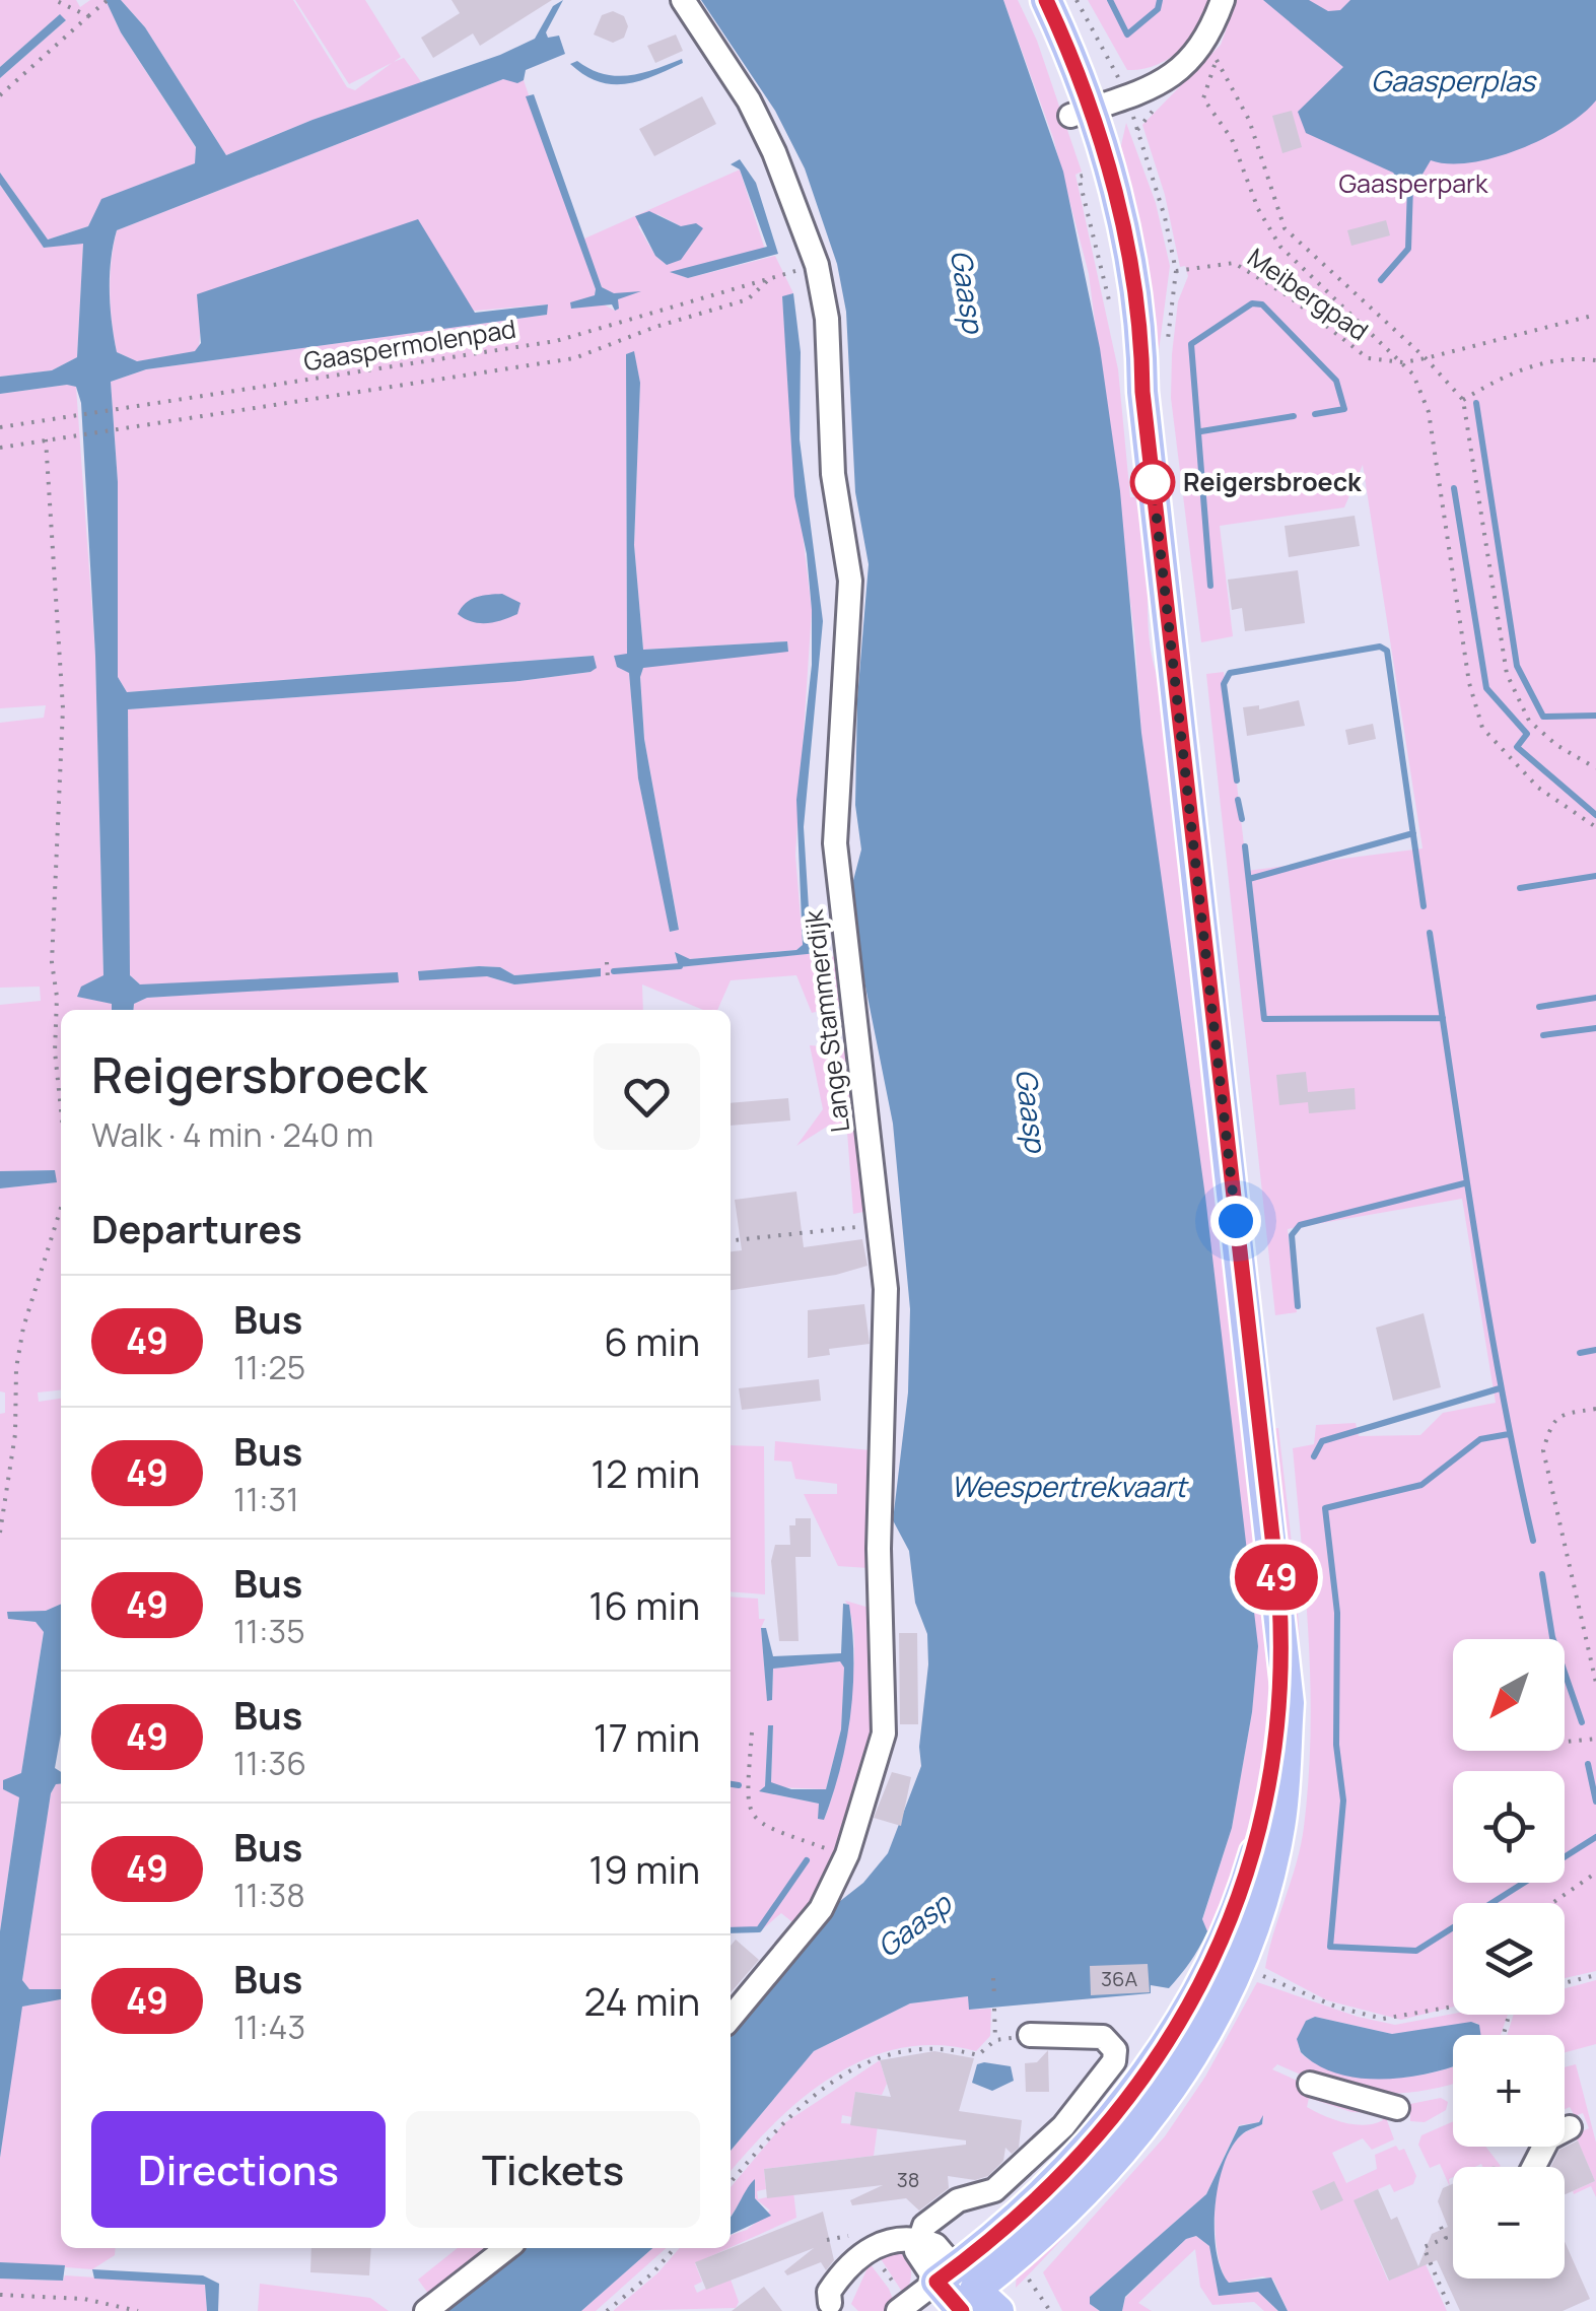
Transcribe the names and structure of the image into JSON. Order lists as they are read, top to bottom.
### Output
{
  "streets": {
    "street": ["Lange Stammerdijk"],
    "path": ["Meibergpad", "Gaaspermolenpad"]
  },
  "crossings": [
    ["Gaaspermolenpad", "Lange Stammerdijk"]
  ],
  "water": ["Gaasperplas", "Gaasp", "Weespertrekvaart"],
  "parks": ["Gaasperpark"],
  "places": ["Reigersbroeck"],
  "lines": ["bus line 49"],
  "house_numbers": ["36A", "38"],
  "north": "bottom left",
  "page": {
    "on_map": "49",
    "heading": [
      ["Reigersbroeck", "Walk · 4 min · 240 m"],
      "Departures"
    ],
    "list": [
      {
        "mark": "49",
        "name": "Bus",
        "note": "11:25",
        "value": "6 min"
      },
      {
        "mark": "49",
        "name": "Bus",
        "note": "11:31",
        "value": "12 min"
      },
      {
        "mark": "49",
        "name": "Bus",
        "note": "11:35",
        "value": "16 min"
      },
      {
        "mark": "49",
        "name": "Bus",
        "note": "11:36",
        "value": "17 min"
      },
      {
        "mark": "49",
        "name": "Bus",
        "note": "11:38",
        "value": "19 min"
      },
      {
        "mark": "49",
        "name": "Bus",
        "note": "11:43",
        "value": "24 min"
      }
    ],
    "map_buttons": ["+", "−"],
    "buttons": ["Directions", "Tickets"]
  }
}
